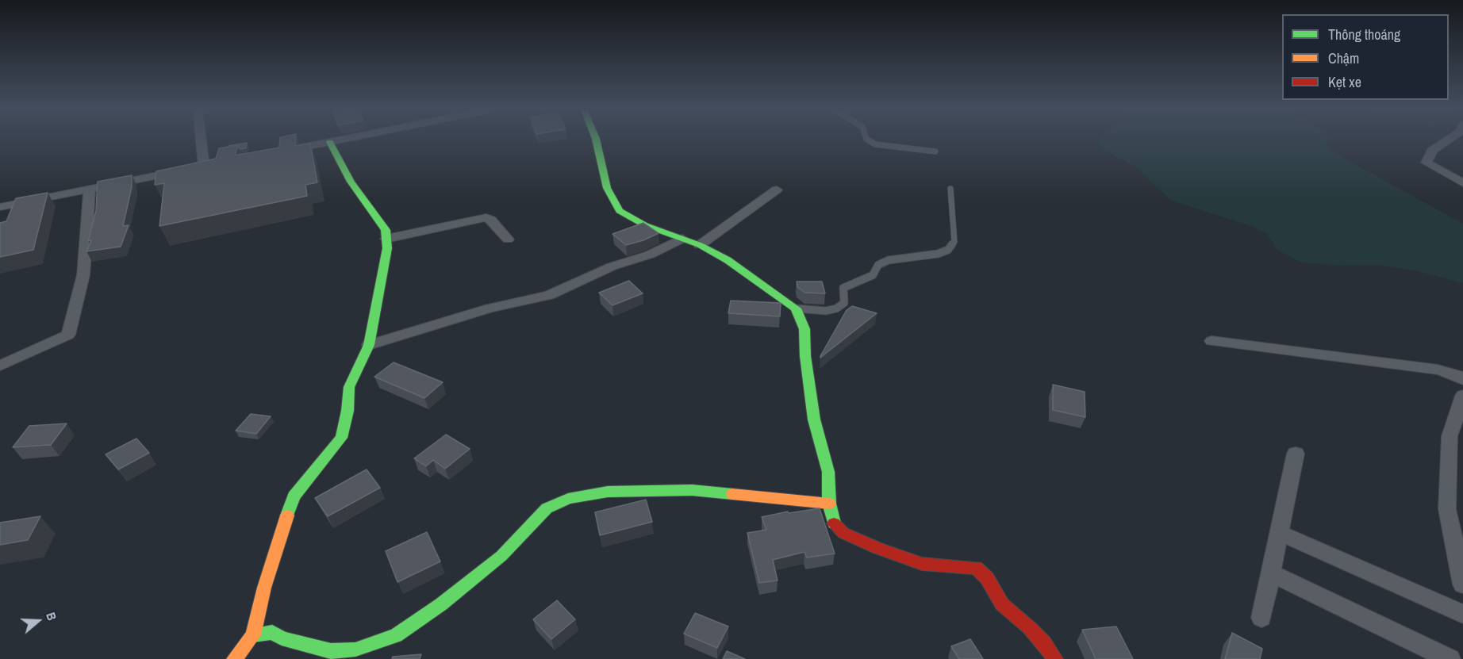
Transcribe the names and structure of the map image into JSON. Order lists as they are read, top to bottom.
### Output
{
  "legend": ["Thông thoáng", "Chậm", "Kẹt xe"],
  "north": "right"
}
